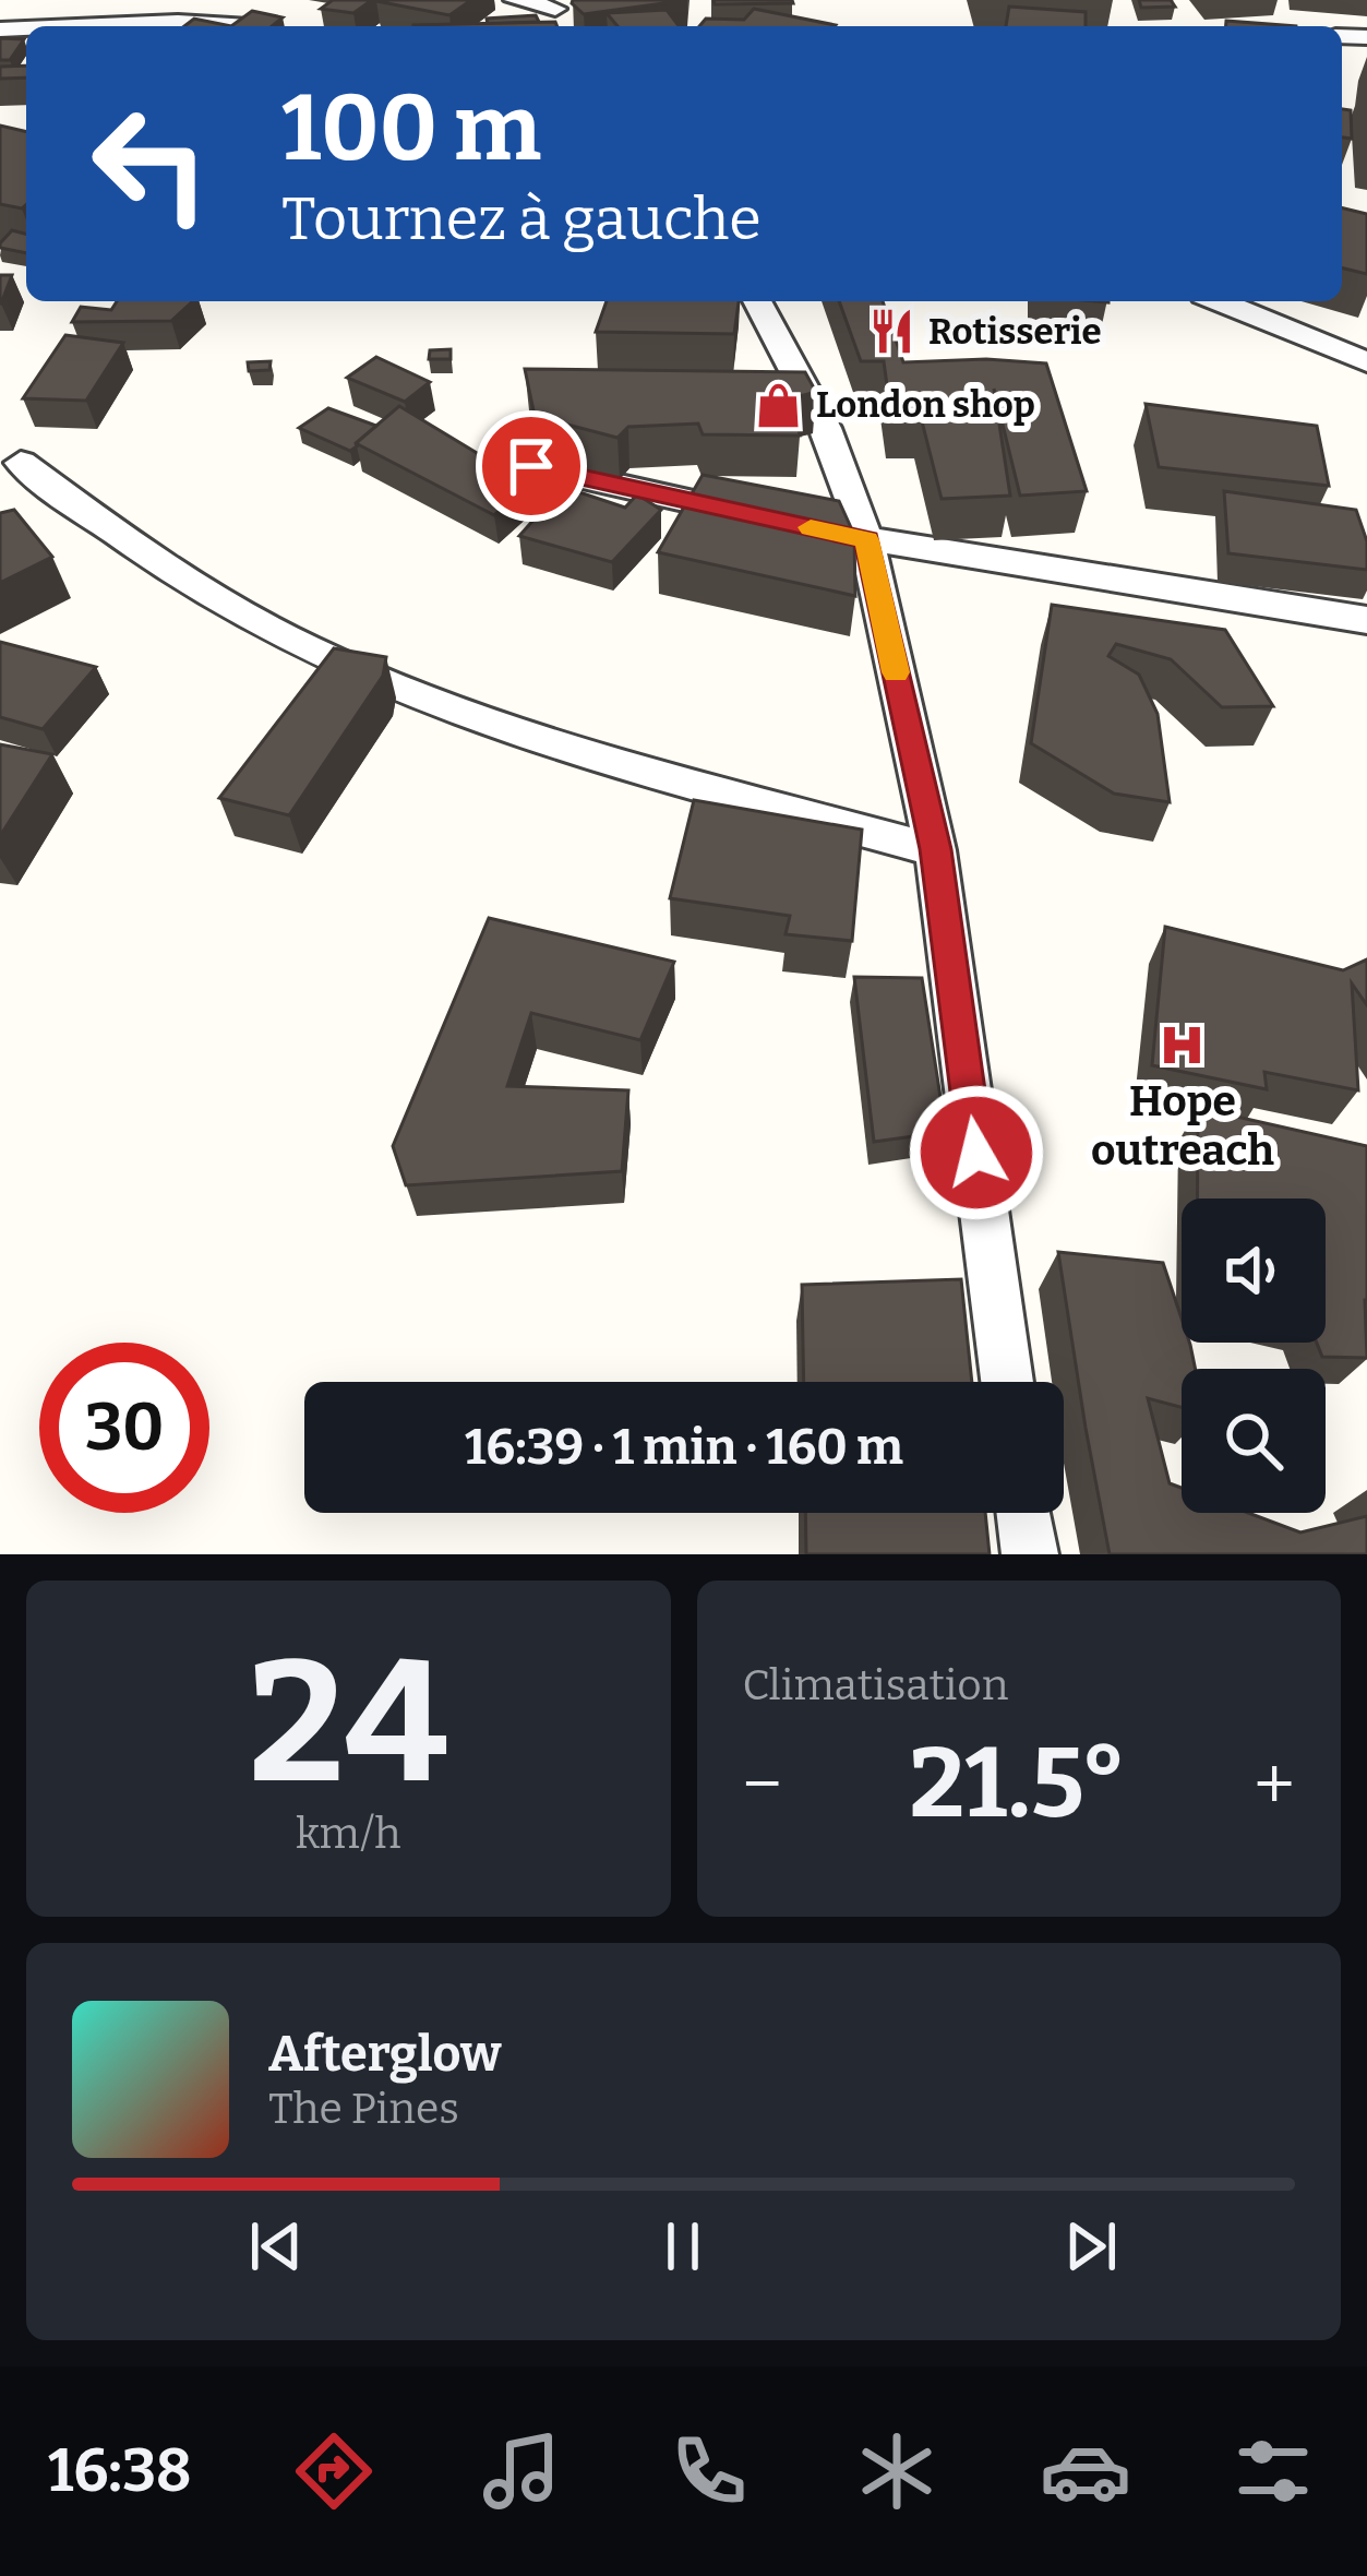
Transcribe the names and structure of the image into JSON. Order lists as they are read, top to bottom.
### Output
{
  "places": {
    "restaurant": ["Rotisserie"],
    "shop": ["London shop"],
    "hospital": ["Hope outreach"]
  },
  "page": {
    "turn": ["100 m", "Tournez à gauche"],
    "limit": "30",
    "trip": "16:39 · 1 min · 160 m",
    "tile": [
      ["24", "km/h"],
      "Climatisation"
    ],
    "heat": ["−", "21.5°", "+"],
    "song": ["Afterglow", "The Pines"],
    "tabs": "16:38"
  }
}
